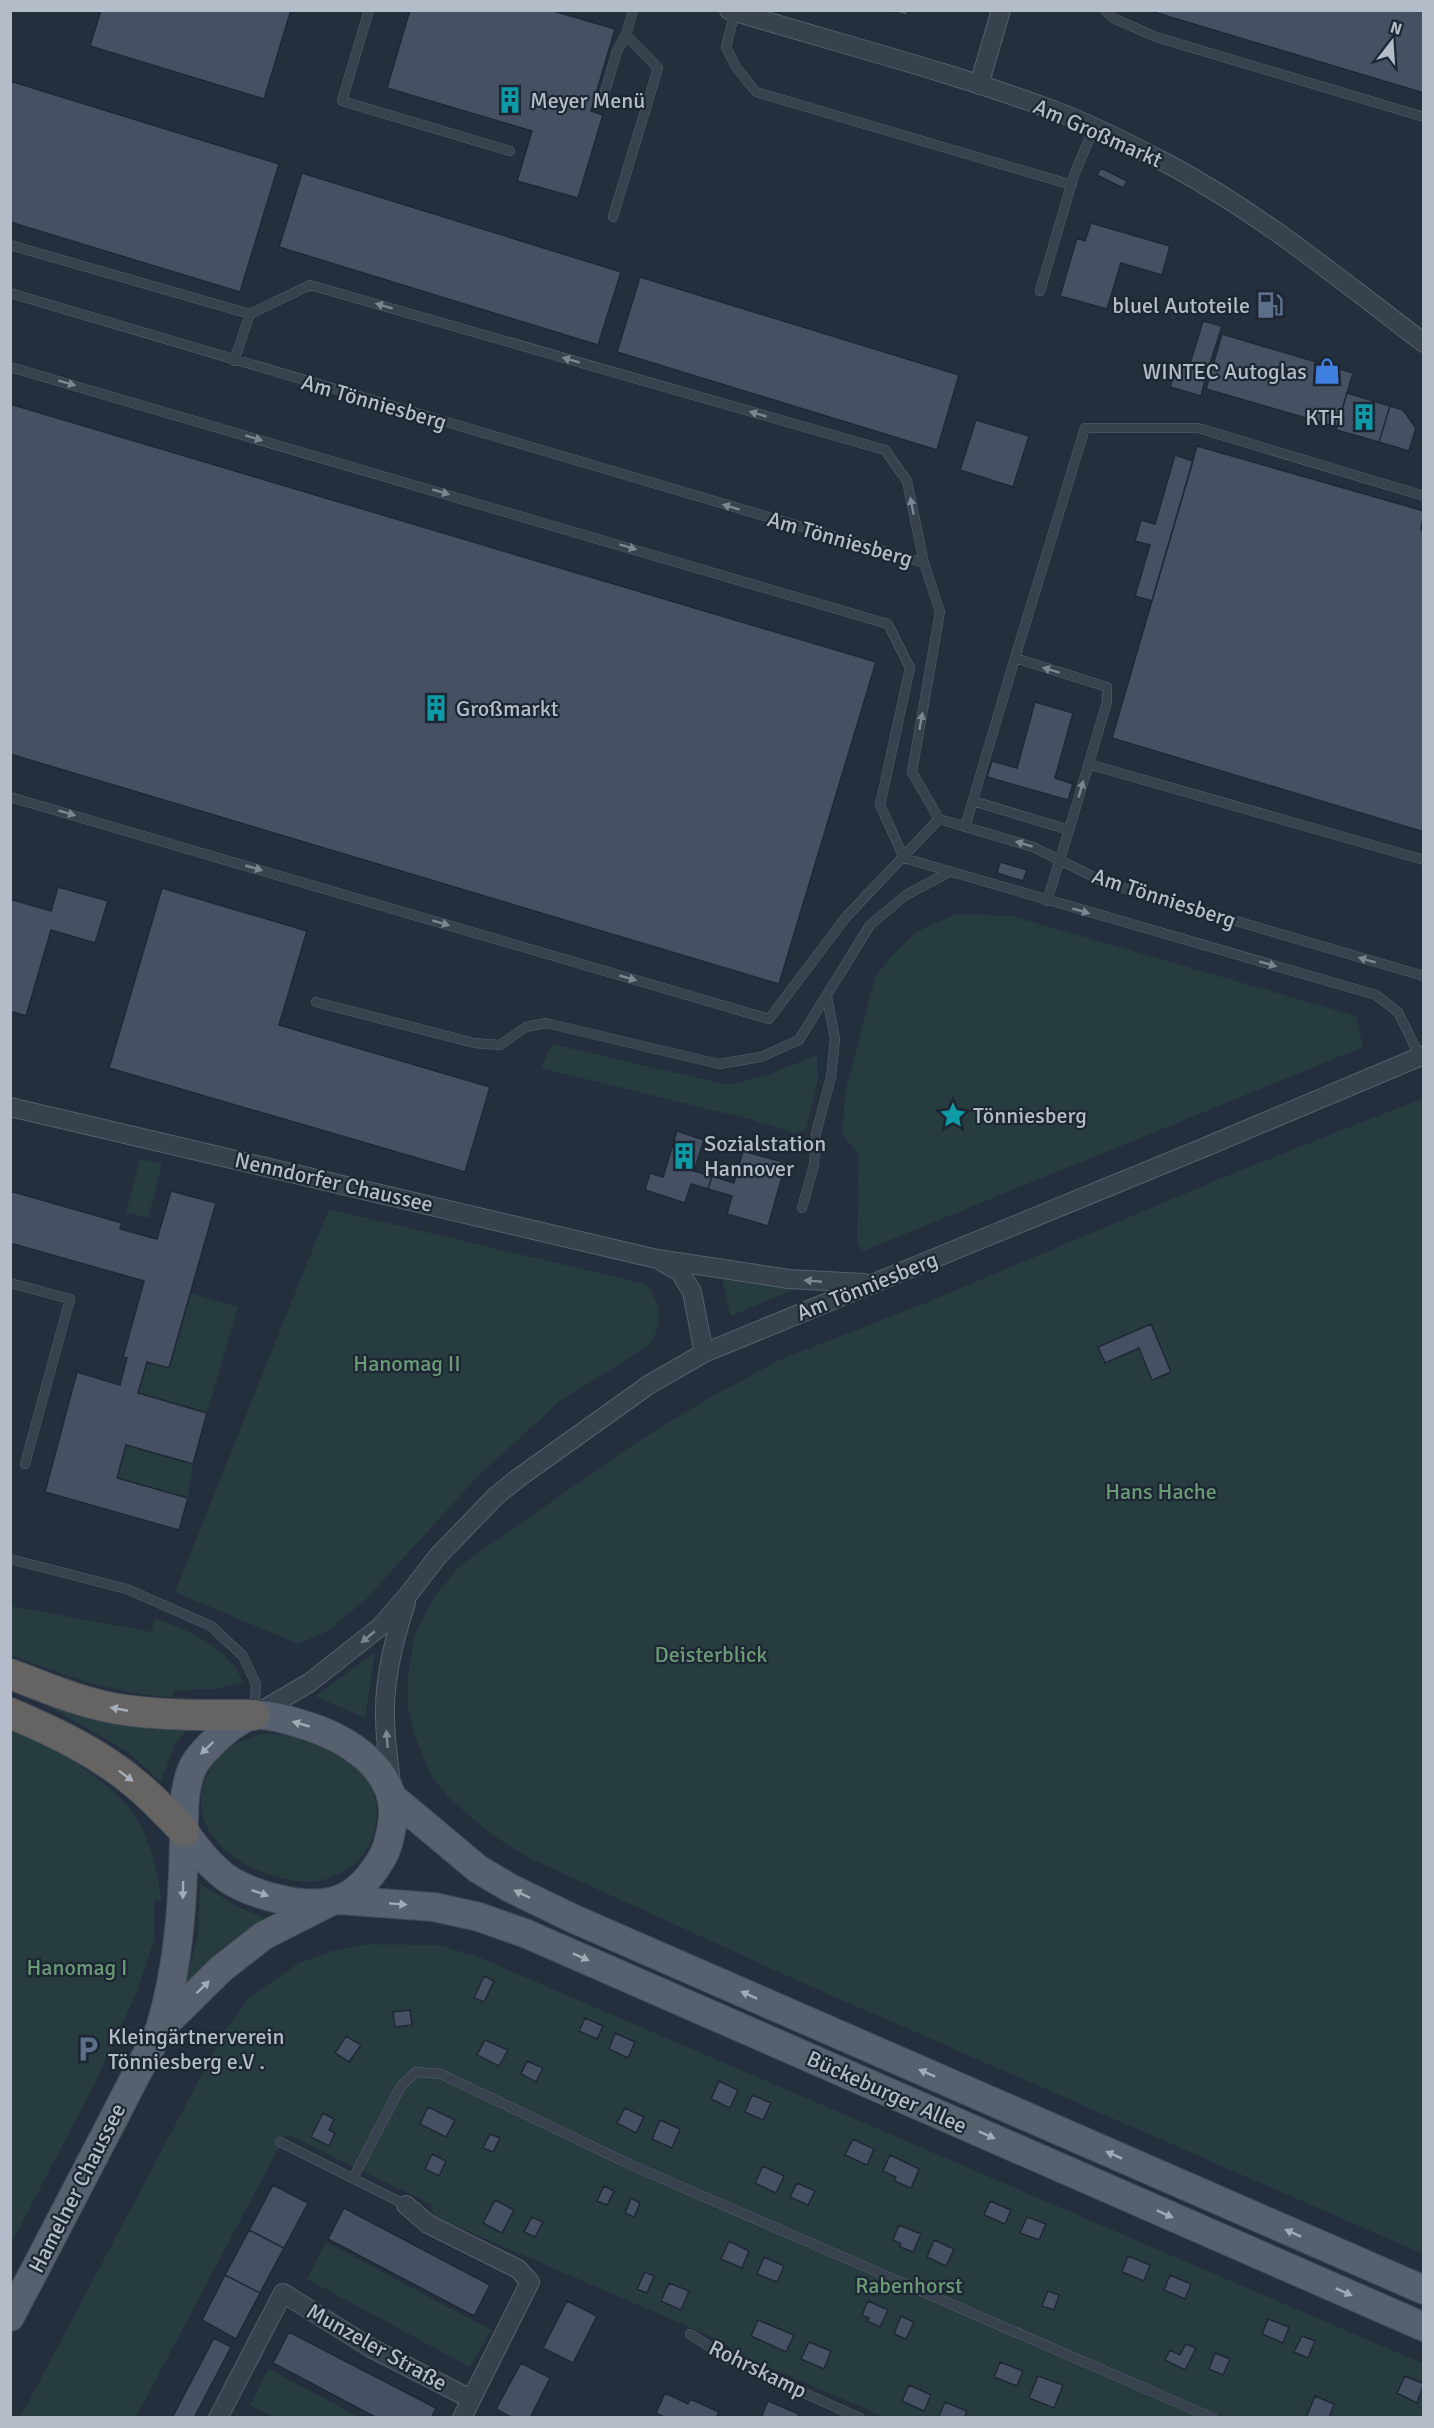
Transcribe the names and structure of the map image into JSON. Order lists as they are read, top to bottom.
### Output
{
  "streets": {
    "main road": ["Bückeburger Allee", "Hamelner Chaussee"],
    "street": [
      "Am Großmarkt",
      "Am Tönniesberg",
      "Nenndorfer Chaussee",
      "Munzeler Straße"
    ],
    "lane": ["Rohrskamp"]
  },
  "crossings": [
    ["Am Tönniesberg", "Nenndorfer Chaussee"],
    ["Am Tönniesberg", "Bückeburger Allee"],
    ["Am Tönniesberg", "Hamelner Chaussee"],
    ["Bückeburger Allee", "Hamelner Chaussee"]
  ],
  "parks": [
    "Hanomag II",
    "Hans Hache",
    "Deisterblick",
    "Hanomag I",
    "Rabenhorst"
  ],
  "places": {
    "building": [
      "Meyer Menü",
      "KTH",
      "Großmarkt",
      "Sozialstation Hannover"
    ],
    "fuel station": ["bluel Autoteile"],
    "shop": ["WINTEC Autoglas"],
    "place": ["Tönniesberg"],
    "parking": ["Kleingärtnerverein Tönniesberg e.V ."]
  },
  "north": "top"
}
